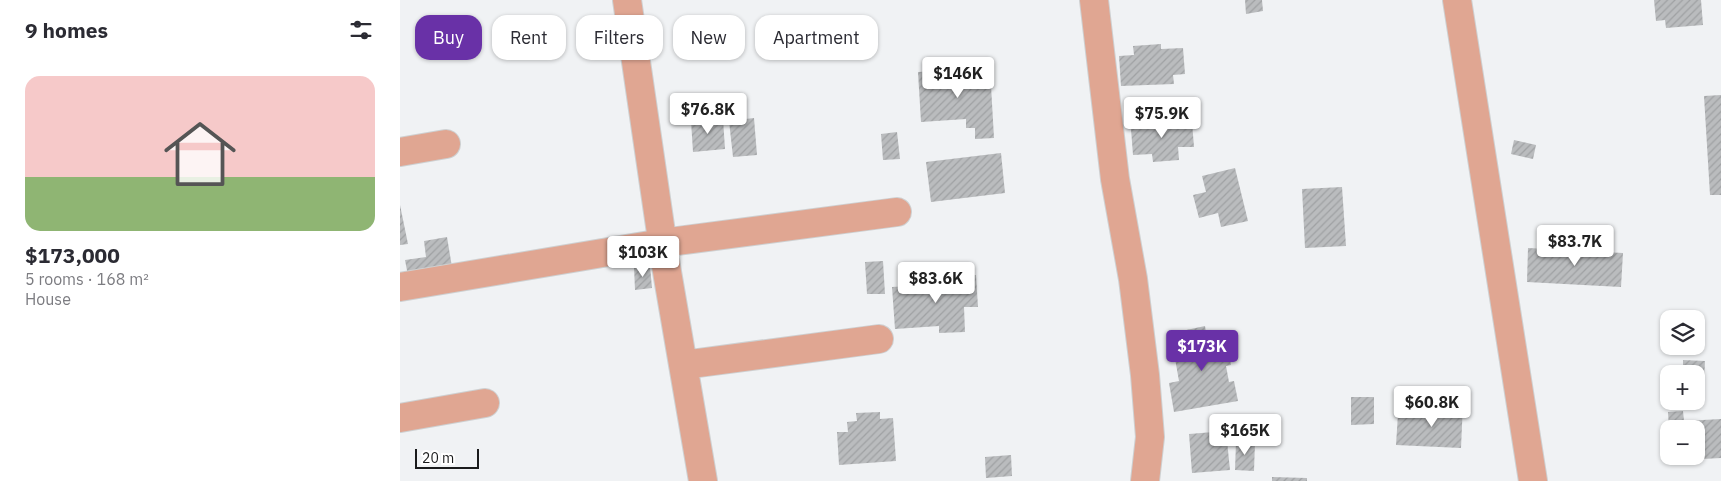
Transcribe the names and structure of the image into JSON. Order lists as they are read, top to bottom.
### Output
{
  "scale_bar": "20 m",
  "page": {
    "heading": "9 homes",
    "chip": [
      "Buy",
      "Rent",
      "Filters",
      "New",
      "Apartment"
    ],
    "price": [
      "$146K",
      "$76.8K",
      "$75.9K",
      "$83.7K",
      "$103K",
      "$83.6K",
      "$173K",
      "$60.8K",
      "$165K"
    ],
    "list": [
      {
        "name": "$173,000",
        "note": "5 rooms · 168 m² · House"
      }
    ],
    "map_buttons": ["+", "−"],
    "scale": "20 m"
  }
}
